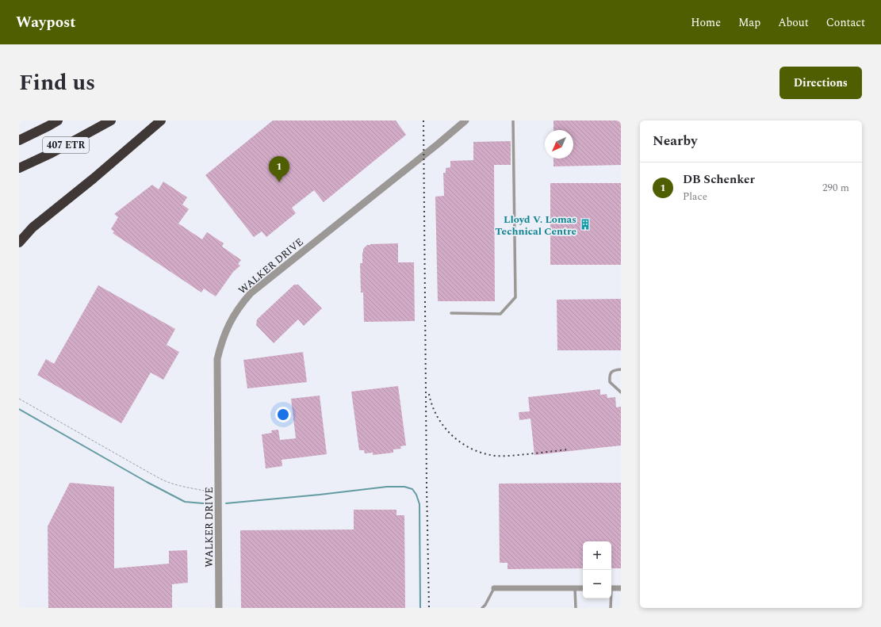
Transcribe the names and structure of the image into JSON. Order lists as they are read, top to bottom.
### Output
{
  "streets": {
    "highway": ["407 ETR"],
    "street": ["WALKER DRIVE"]
  },
  "places": {
    "building": ["Lloyd V. Lomas Technical Centre"]
  },
  "north": "bottom left",
  "page": {
    "header": "Waypost",
    "nav": [
      "Home",
      "Map",
      "About",
      "Contact"
    ],
    "title": "Find us",
    "buttons": "Directions",
    "heading": "Nearby",
    "pins": "1",
    "list": [
      {
        "mark": "1",
        "name": "DB Schenker",
        "note": "Place",
        "value": "290 m"
      }
    ],
    "map_buttons": ["+", "−"]
  }
}
